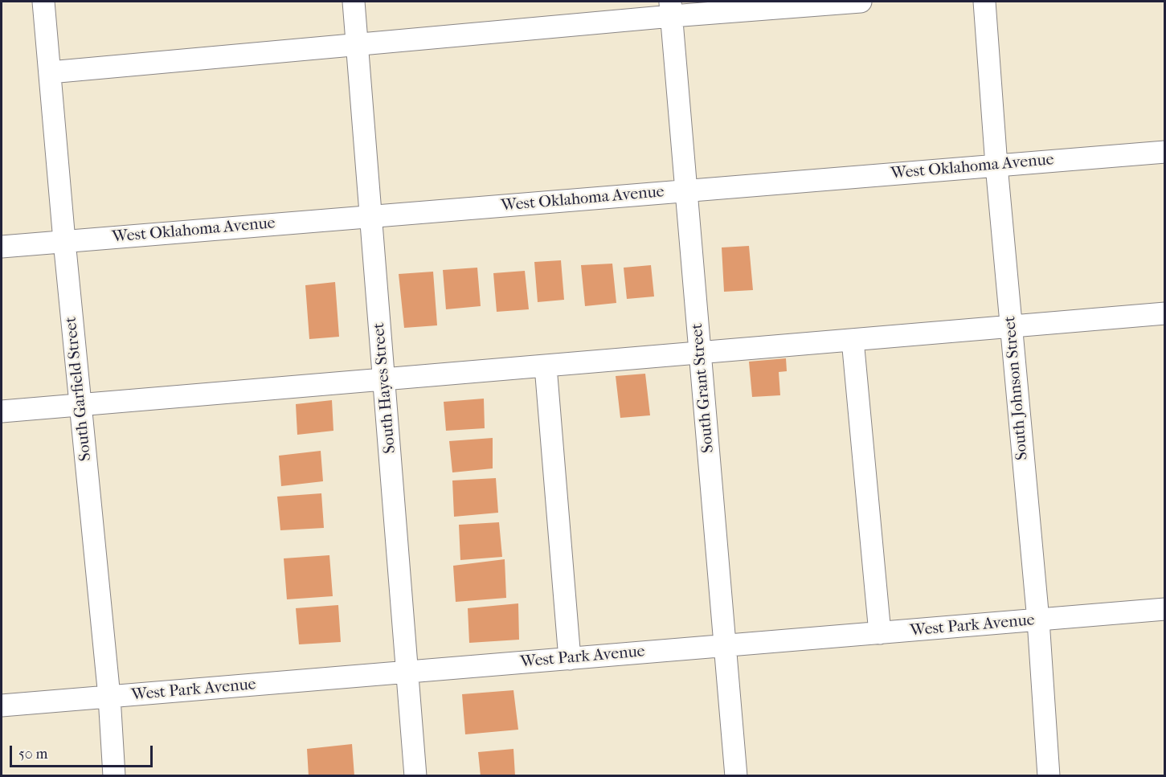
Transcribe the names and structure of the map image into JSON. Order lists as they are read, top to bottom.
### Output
{
  "streets": {
    "street": [
      "West Oklahoma Avenue",
      "South Hayes Street",
      "South Grant Street",
      "South Johnson Street",
      "South Garfield Street",
      "West Park Avenue"
    ]
  },
  "crossings": [
    ["West Oklahoma Avenue", "South Hayes Street"],
    ["West Oklahoma Avenue", "South Grant Street"],
    ["West Oklahoma Avenue", "South Johnson Street"],
    ["West Oklahoma Avenue", "South Garfield Street"],
    ["South Hayes Street", "West Park Avenue"],
    ["South Grant Street", "West Park Avenue"],
    ["South Johnson Street", "West Park Avenue"],
    ["South Garfield Street", "West Park Avenue"]
  ],
  "scale_bar": "50 m"
}
